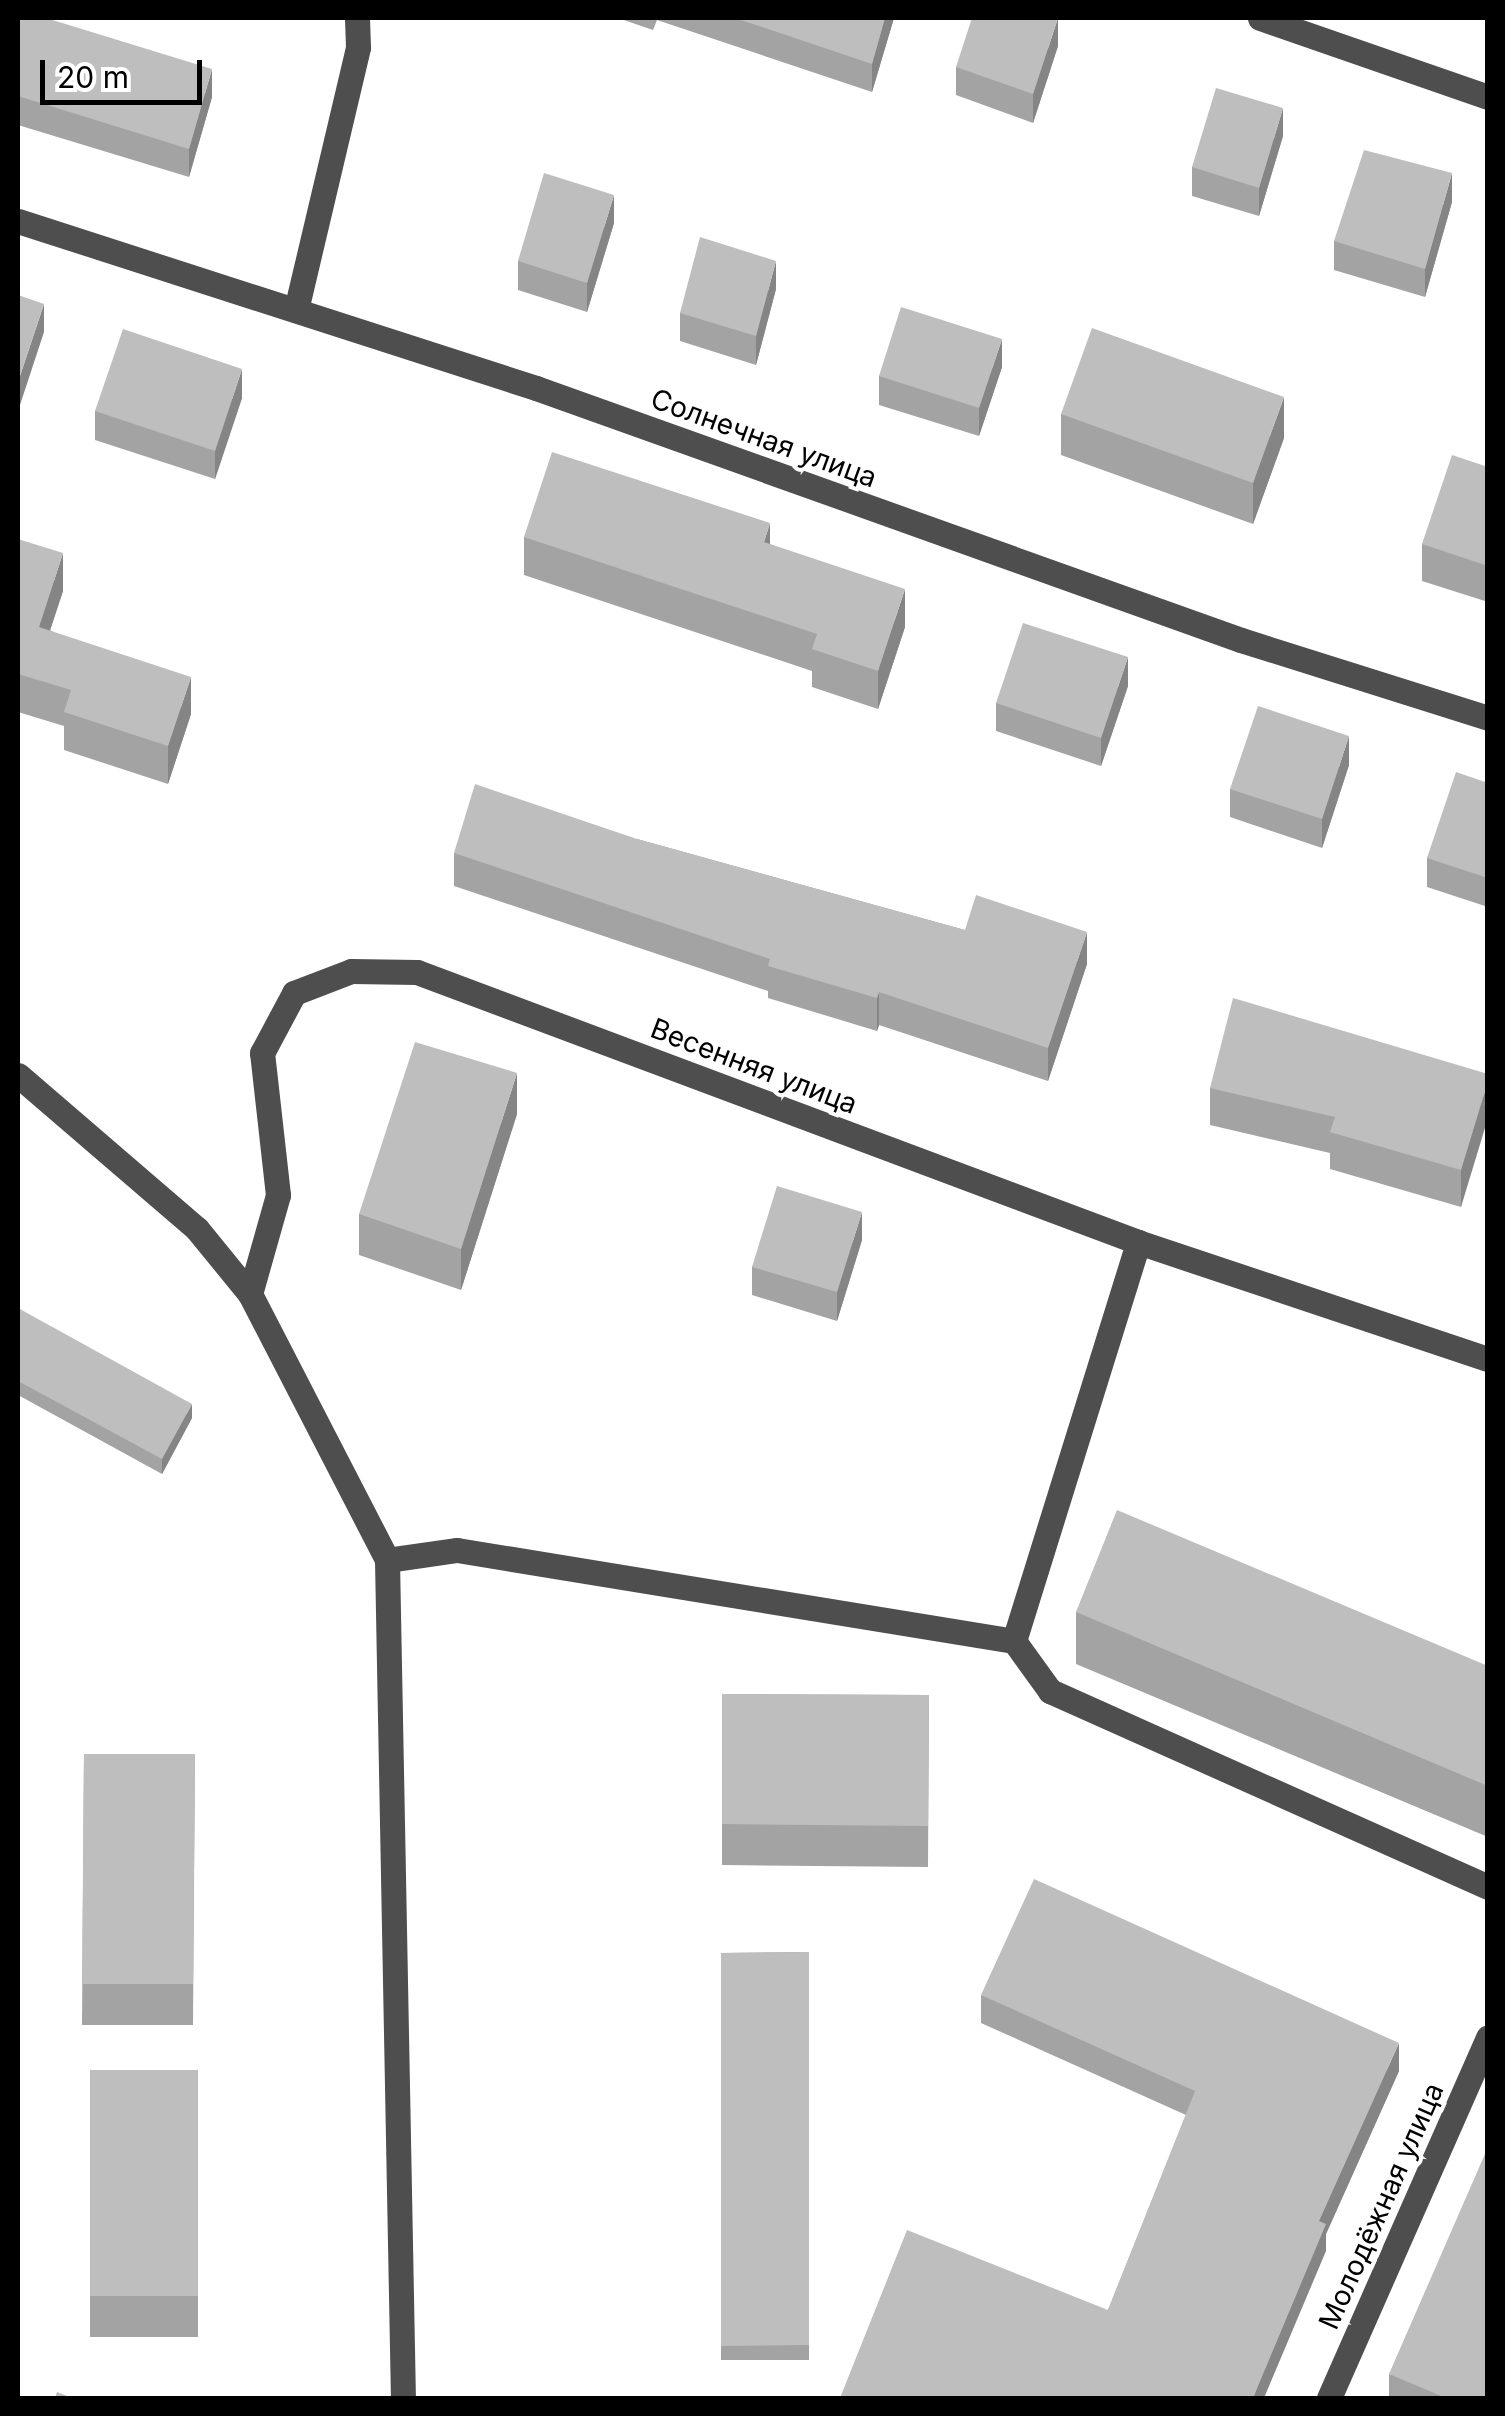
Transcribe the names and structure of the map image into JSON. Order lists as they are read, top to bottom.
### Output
{
  "streets": {
    "street": ["Солнечная улица", "Весенняя улица", "Молодёжная улица"]
  },
  "scale_bar": "20 m"
}
